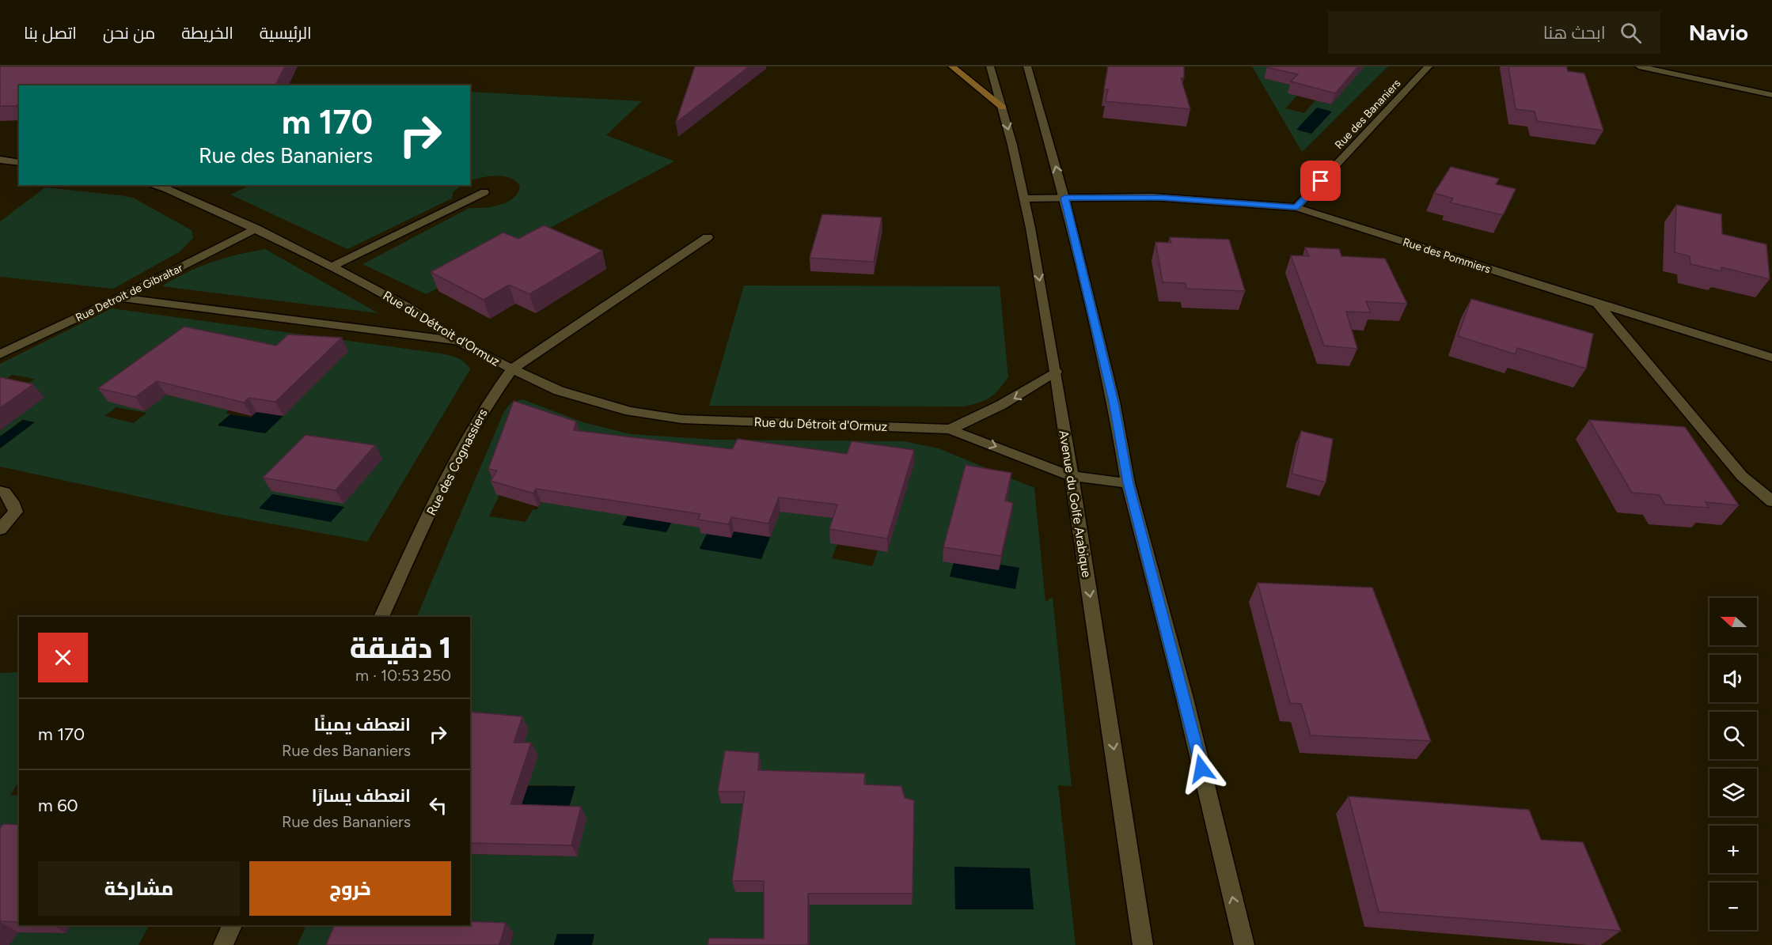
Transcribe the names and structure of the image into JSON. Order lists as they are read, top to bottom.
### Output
{
  "streets": {
    "street": [
      "Rue des Bananiers",
      "Rue des Pommiers",
      "Rue Detroit de Gibraltar",
      "Rue du Détroit d'Ormuz",
      "Rue des Cognassiers",
      "Avenue du Golfe Arabique"
    ]
  },
  "crossings": [
    ["Rue des Bananiers", "Rue des Pommiers"],
    ["Rue Detroit de Gibraltar", "Rue du Détroit d'Ormuz"],
    ["Rue du Détroit d'Ormuz", "Rue des Cognassiers"],
    ["Rue du Détroit d'Ormuz", "Avenue du Golfe Arabique"]
  ],
  "north": "left",
  "page": {
    "header": "Navio",
    "search": "ابحث هنا",
    "nav": [
      "الرئيسية",
      "الخريطة",
      "من نحن",
      "اتصل بنا"
    ],
    "turn": ["170 m", "Rue des Bananiers"],
    "map_buttons": ["+", "−"],
    "heading": ["1 دقيقة", "250 m · 10:53"],
    "list": [
      {
        "name": "انعطف يمينًا",
        "note": "Rue des Bananiers",
        "value": "170 m"
      },
      {
        "name": "انعطف يسارًا",
        "note": "Rue des Bananiers",
        "value": "60 m"
      }
    ],
    "buttons": ["خروج", "مشاركة"]
  }
}
